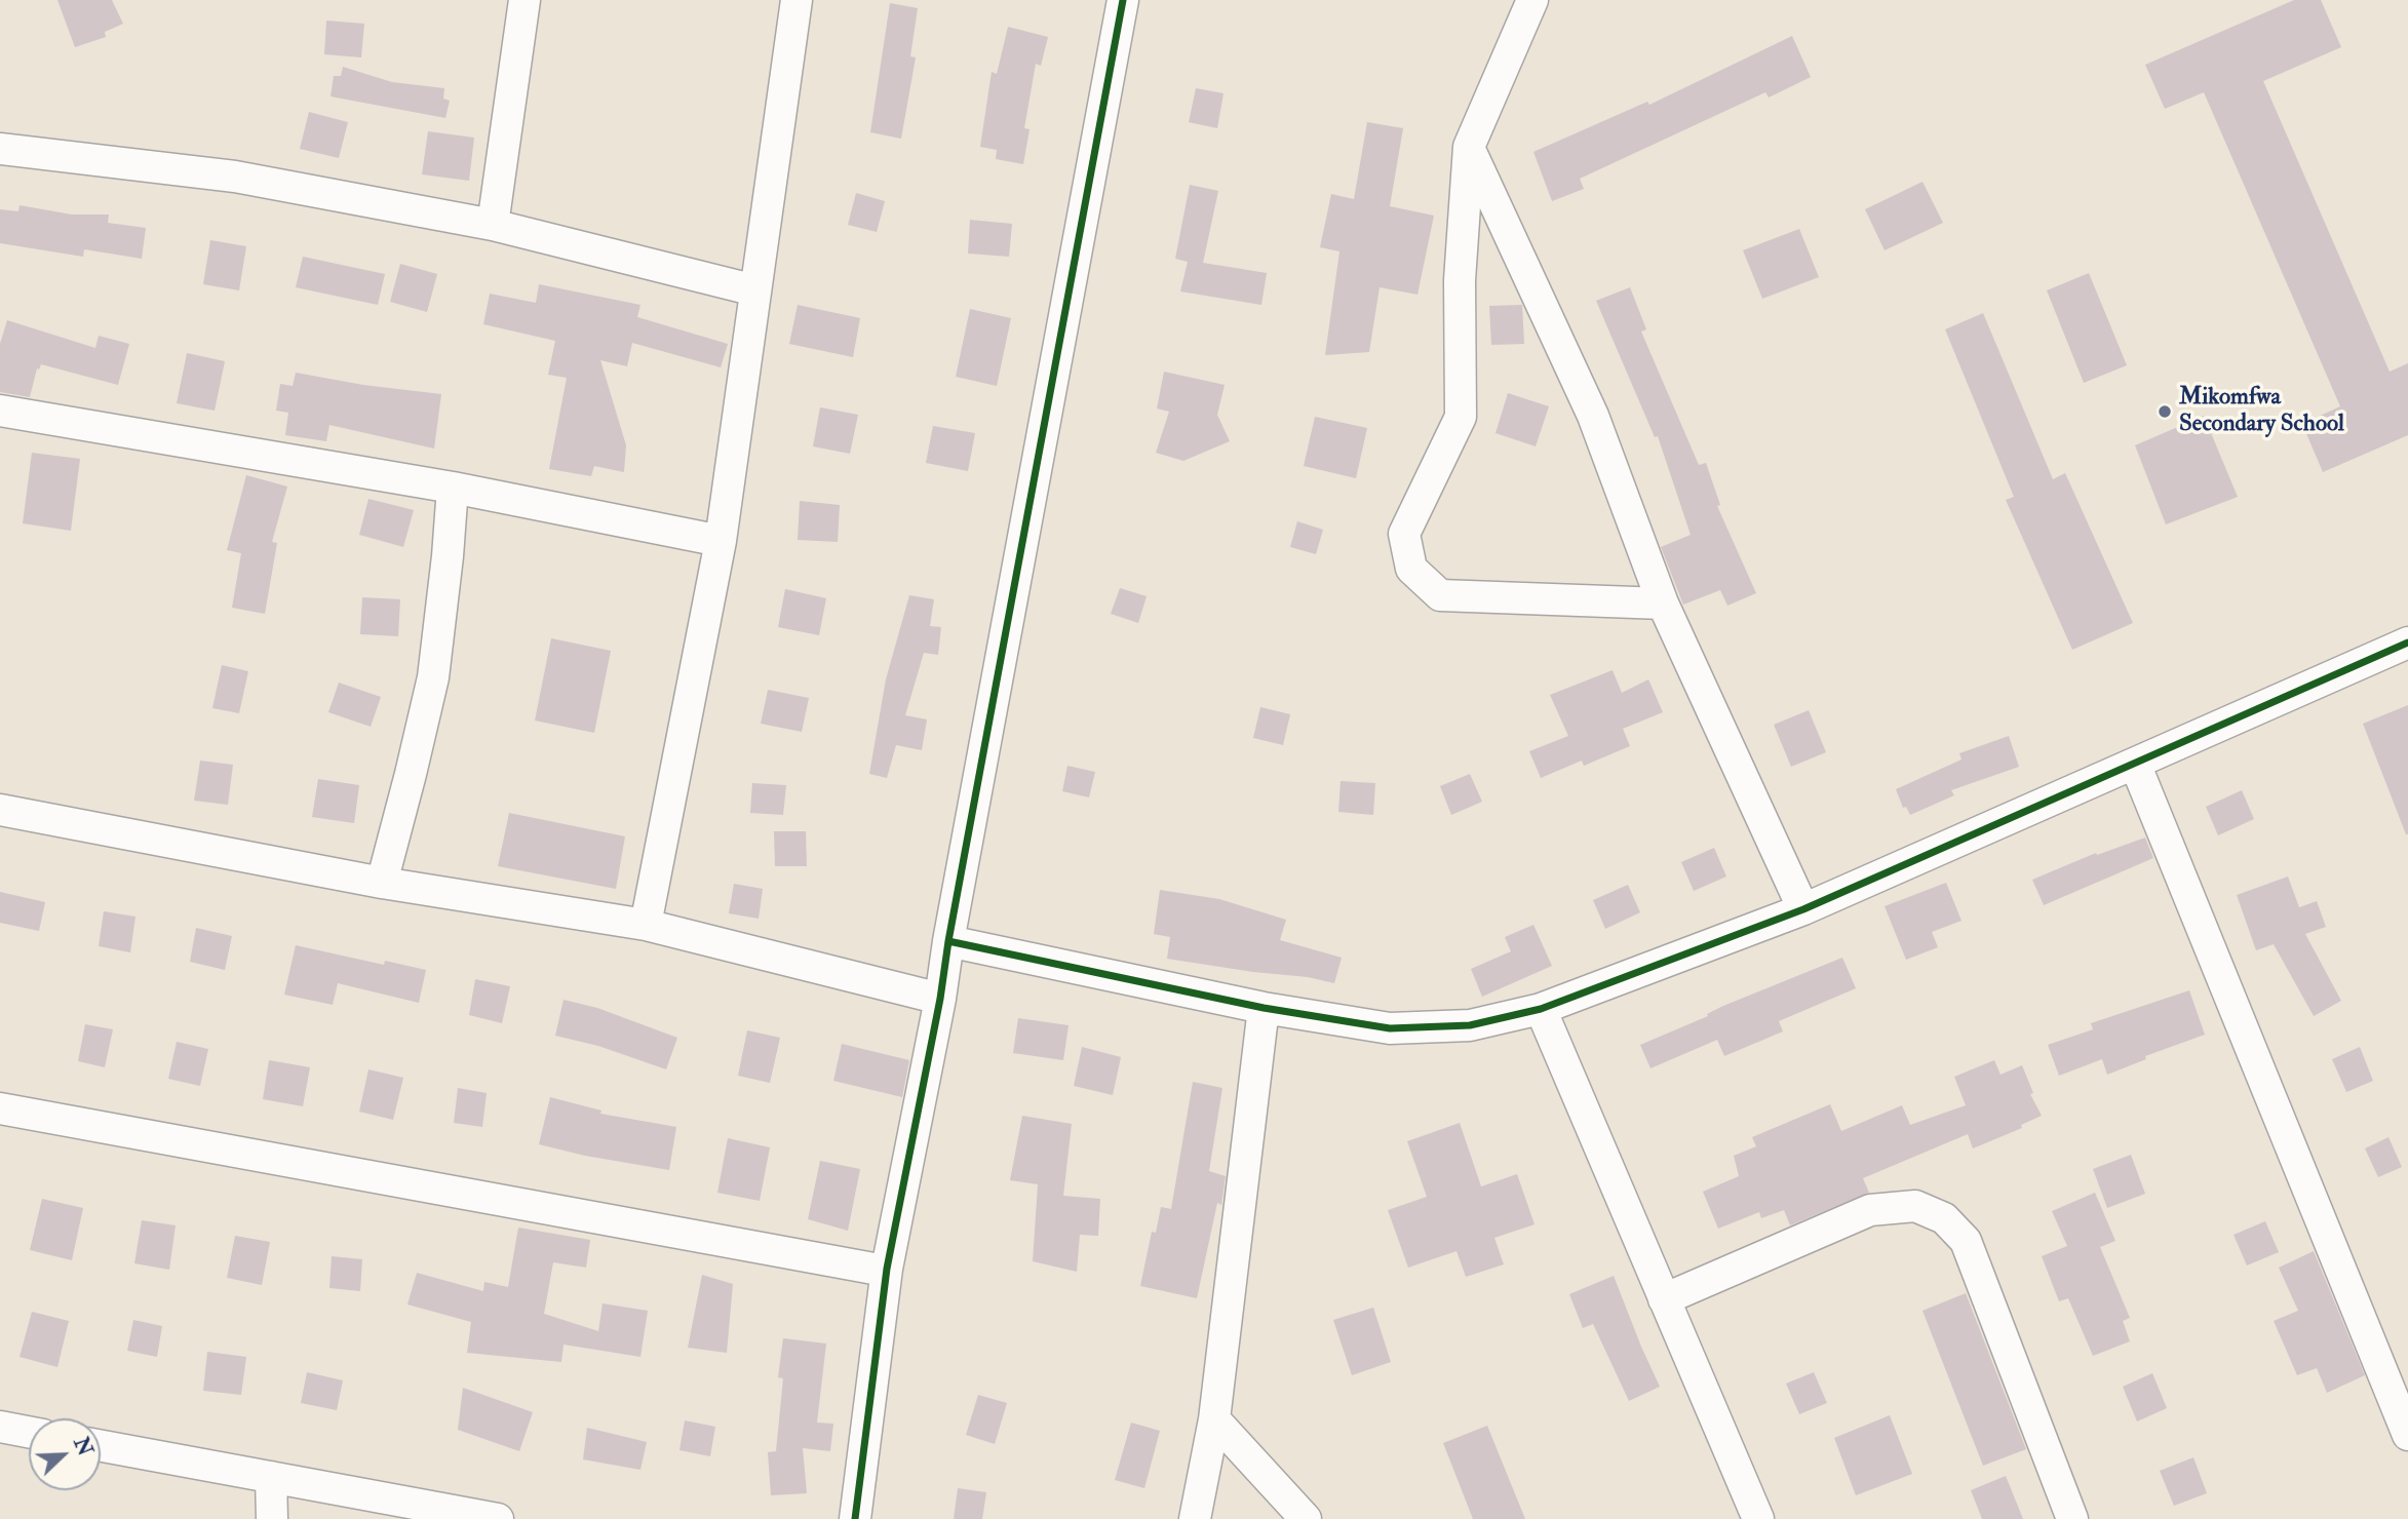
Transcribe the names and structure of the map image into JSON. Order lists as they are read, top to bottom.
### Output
{
  "places": ["Mikomfwa Secondary School"],
  "north": "top right"
}
